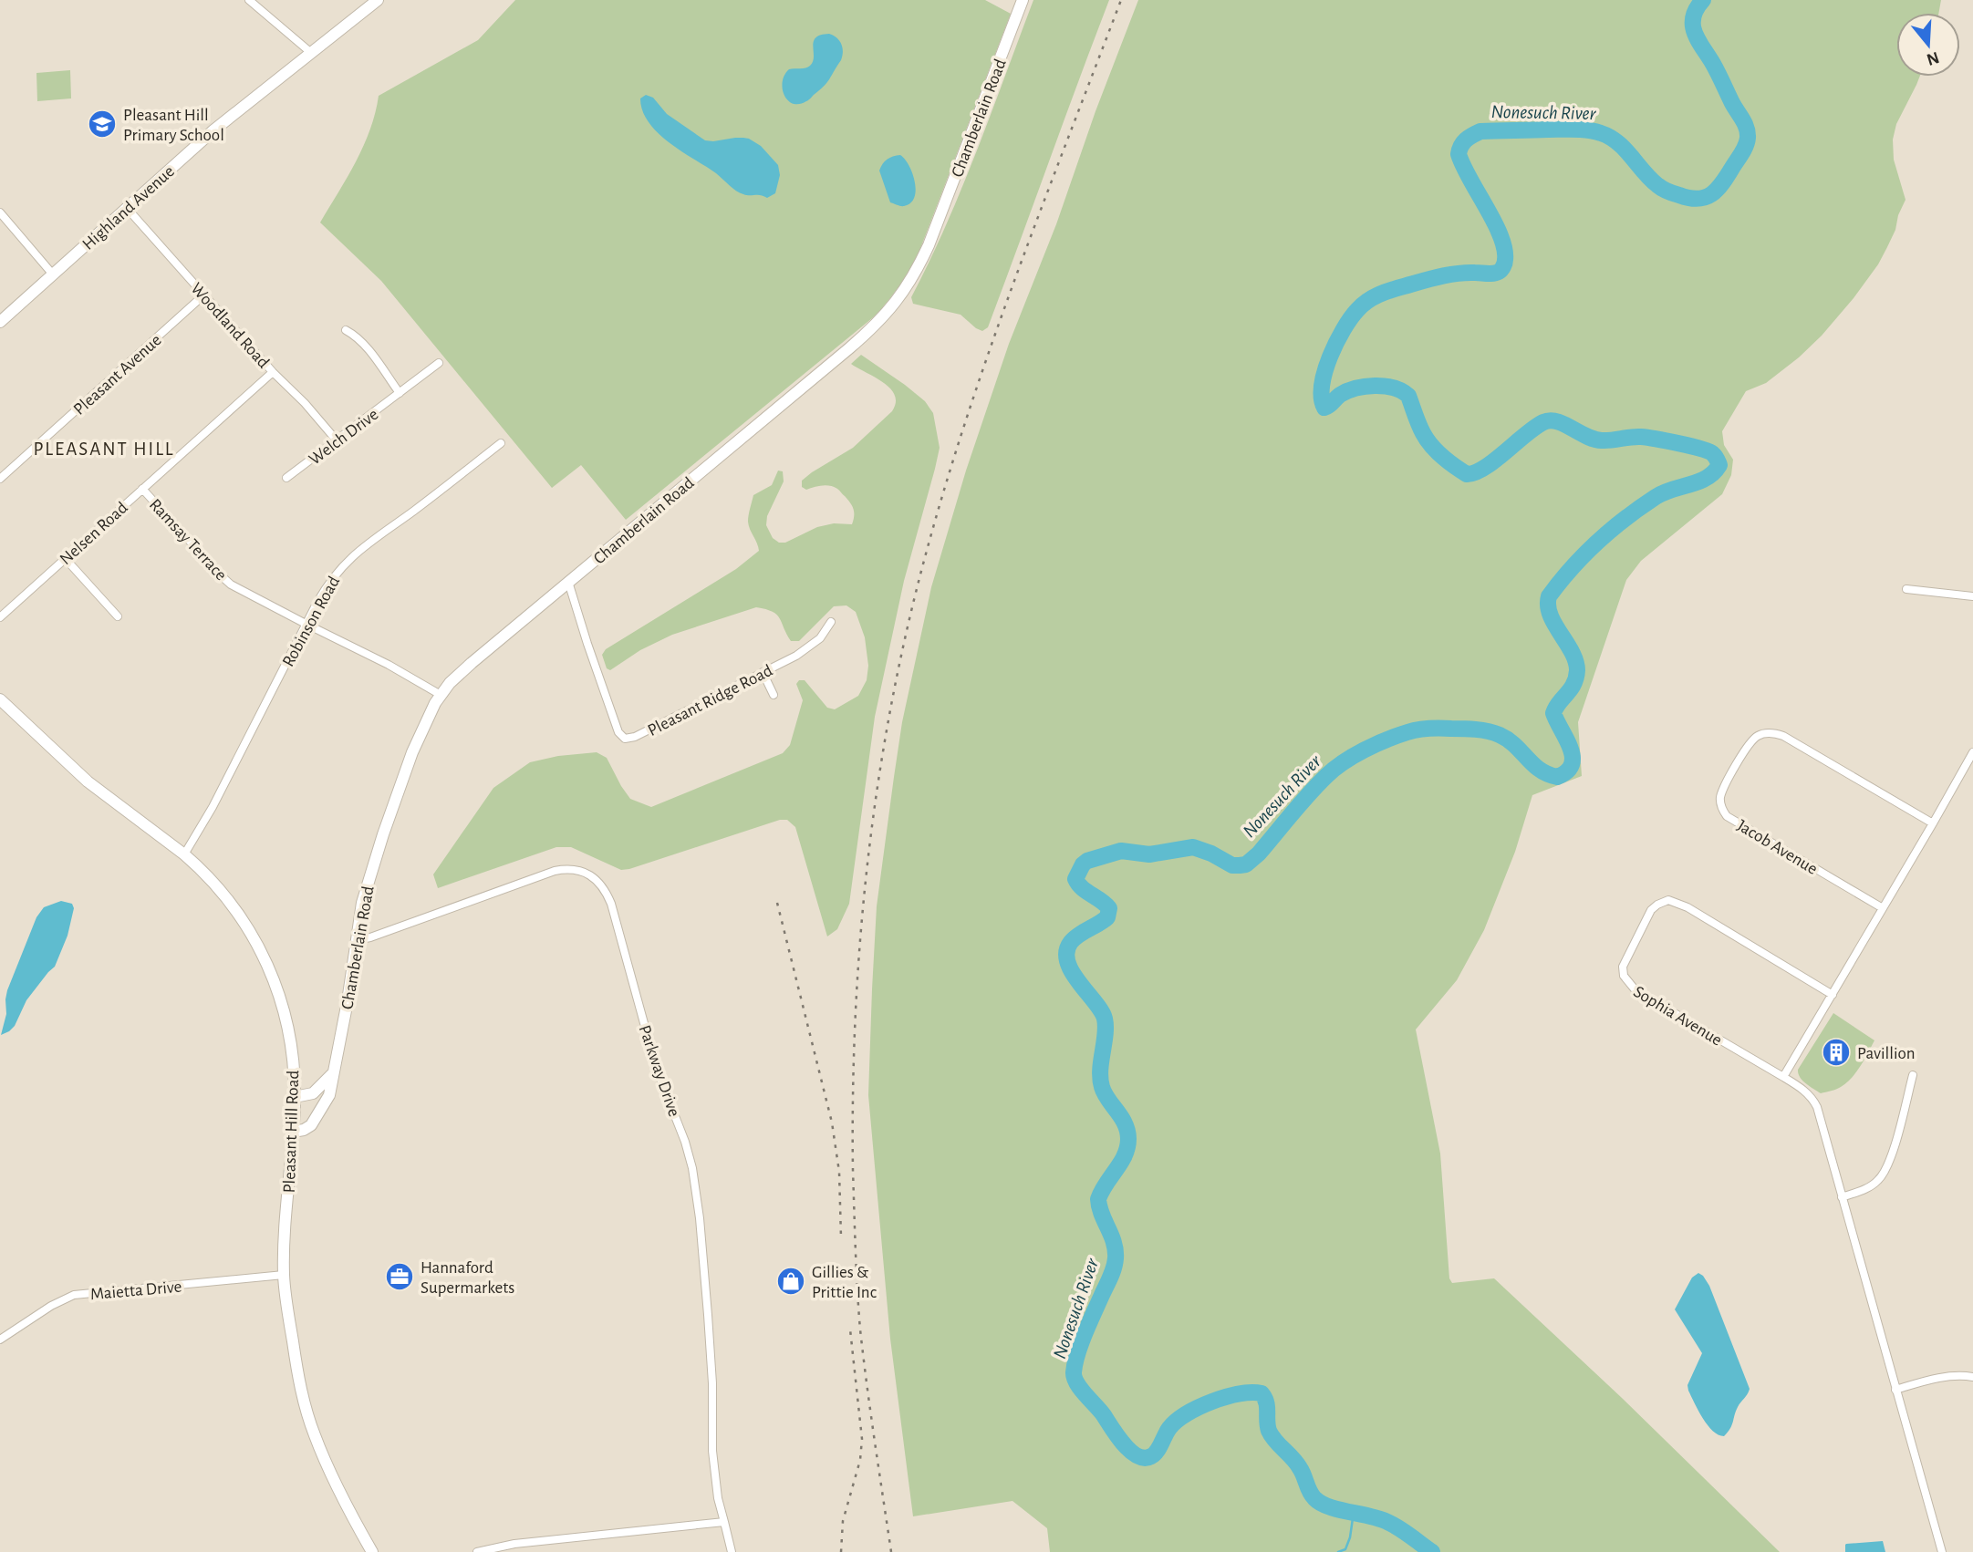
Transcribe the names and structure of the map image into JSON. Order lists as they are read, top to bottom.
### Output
{
  "streets": {
    "street": [
      "Chamberlain Road",
      "Highland Avenue",
      "Woodland Road",
      "Pleasant Avenue",
      "Welch Drive",
      "Nelsen Road",
      "Ramsay Terrace",
      "Robinson Road",
      "Pleasant Ridge Road",
      "Jacob Avenue",
      "Sophia Avenue",
      "Parkway Drive",
      "Pleasant Hill Road",
      "Maietta Drive"
    ]
  },
  "crossings": [
    ["Chamberlain Road", "Ramsay Terrace"],
    ["Chamberlain Road", "Pleasant Ridge Road"],
    ["Chamberlain Road", "Parkway Drive"],
    ["Chamberlain Road", "Pleasant Hill Road"],
    ["Highland Avenue", "Woodland Road"],
    ["Woodland Road", "Pleasant Avenue"],
    ["Woodland Road", "Welch Drive"],
    ["Woodland Road", "Nelsen Road"],
    ["Nelsen Road", "Ramsay Terrace"],
    ["Ramsay Terrace", "Robinson Road"],
    ["Robinson Road", "Pleasant Hill Road"],
    ["Pleasant Hill Road", "Maietta Drive"]
  ],
  "districts": ["PLEASANT HILL"],
  "water": ["Nonesuch River"],
  "places": {
    "school or university": ["Pleasant Hill Primary School"],
    "building": ["Pavillion"],
    "office": ["Hannaford Supermarkets"],
    "shop": ["Gillies & Prittie Inc"]
  },
  "north": "bottom"
}
